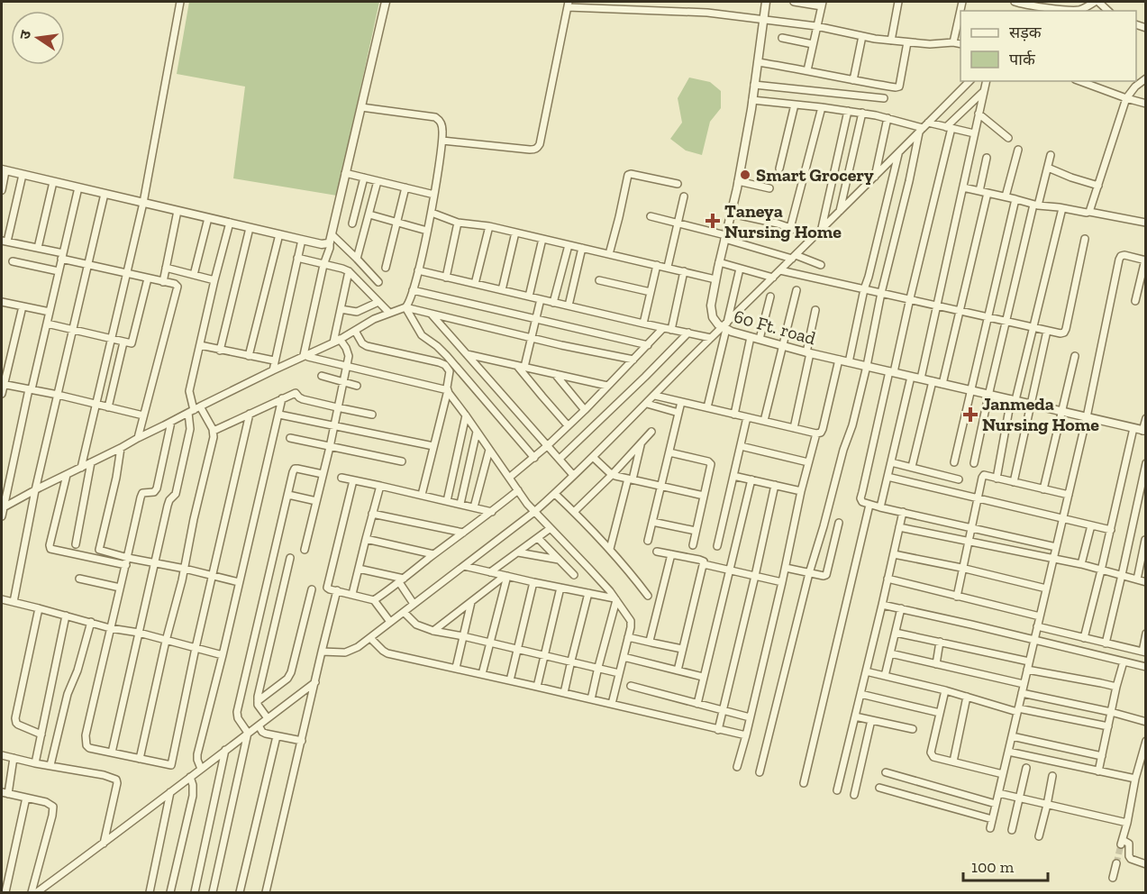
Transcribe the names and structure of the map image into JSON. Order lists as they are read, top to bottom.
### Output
{
  "streets": {
    "street": ["60 Ft. road"]
  },
  "places": {
    "other": ["Smart Grocery"],
    "health": ["Taneya Nursing Home", "Janmeda Nursing Home"]
  },
  "legend": ["सड़क", "पार्क"],
  "scale_bar": "100 m",
  "north": "left"
}
